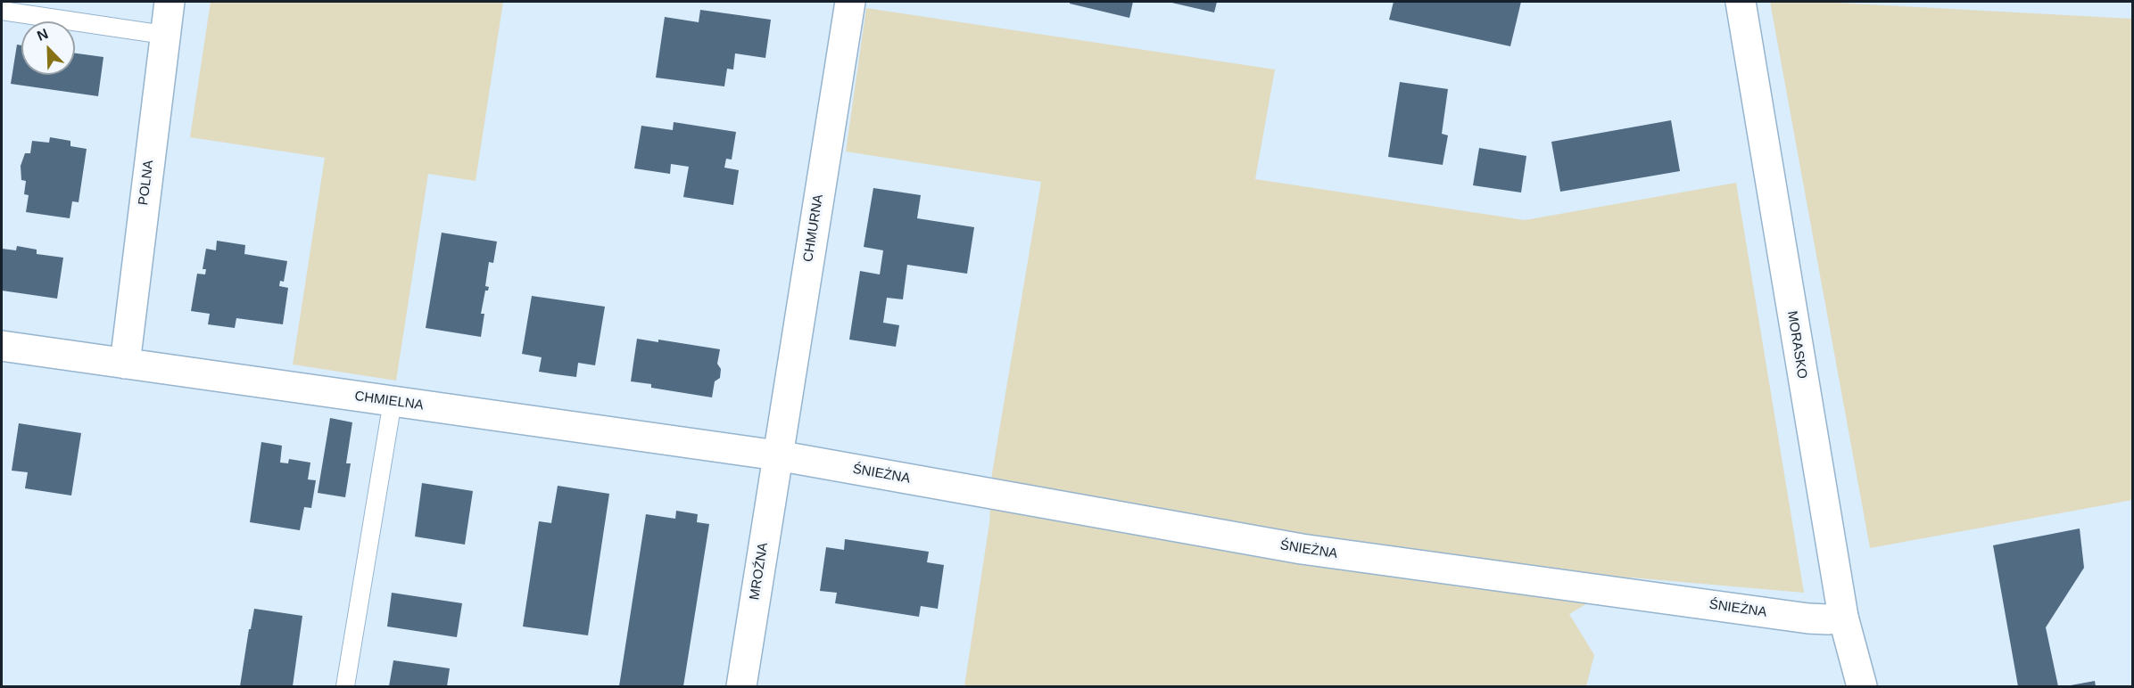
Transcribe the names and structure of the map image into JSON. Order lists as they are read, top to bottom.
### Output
{
  "streets": {
    "street": [
      "POLNA",
      "CHMURNA",
      "MORASKO",
      "CHMIELNA",
      "ŚNIEŻNA",
      "MROŹNA"
    ]
  },
  "crossings": [
    ["POLNA", "CHMIELNA"],
    ["CHMURNA", "CHMIELNA"],
    ["CHMURNA", "ŚNIEŻNA"],
    ["CHMURNA", "MROŹNA"],
    ["MORASKO", "ŚNIEŻNA"],
    ["CHMIELNA", "ŚNIEŻNA"],
    ["CHMIELNA", "MROŹNA"],
    ["ŚNIEŻNA", "MROŹNA"]
  ],
  "north": "top left"
}
